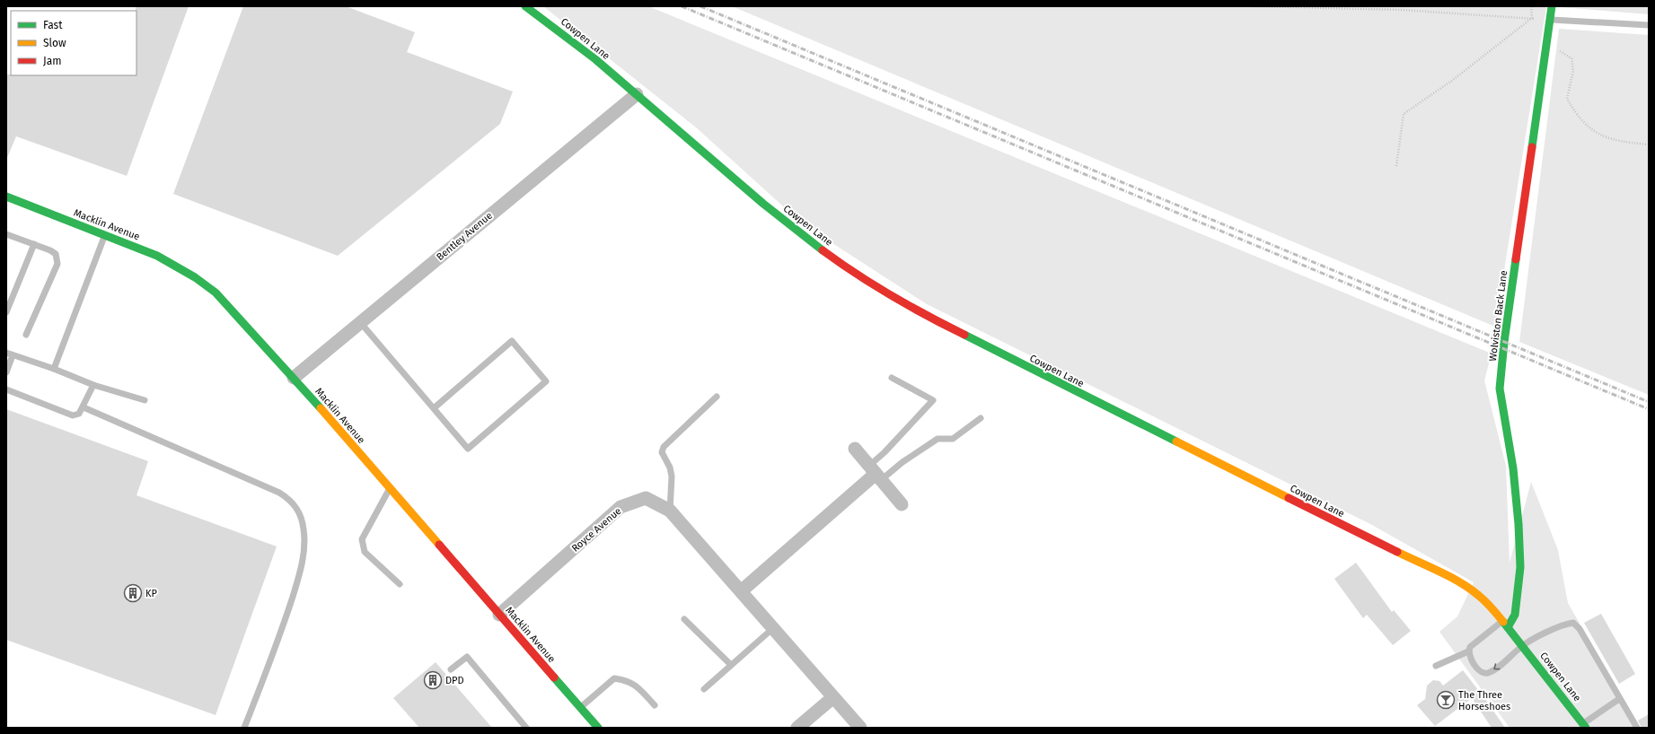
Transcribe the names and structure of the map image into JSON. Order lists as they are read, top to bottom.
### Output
{
  "streets": {
    "street": [
      "Cowpen Lane",
      "Macklin Avenue",
      "Bentley Avenue",
      "Wolviston Back Lane",
      "Royce Avenue"
    ]
  },
  "crossings": [
    ["Cowpen Lane", "Bentley Avenue"],
    ["Cowpen Lane", "Wolviston Back Lane"],
    ["Macklin Avenue", "Bentley Avenue"],
    ["Macklin Avenue", "Royce Avenue"]
  ],
  "places": {
    "building": ["KP", "DPD"],
    "bar": ["The Three Horseshoes"]
  },
  "legend": ["Fast", "Slow", "Jam"]
}
